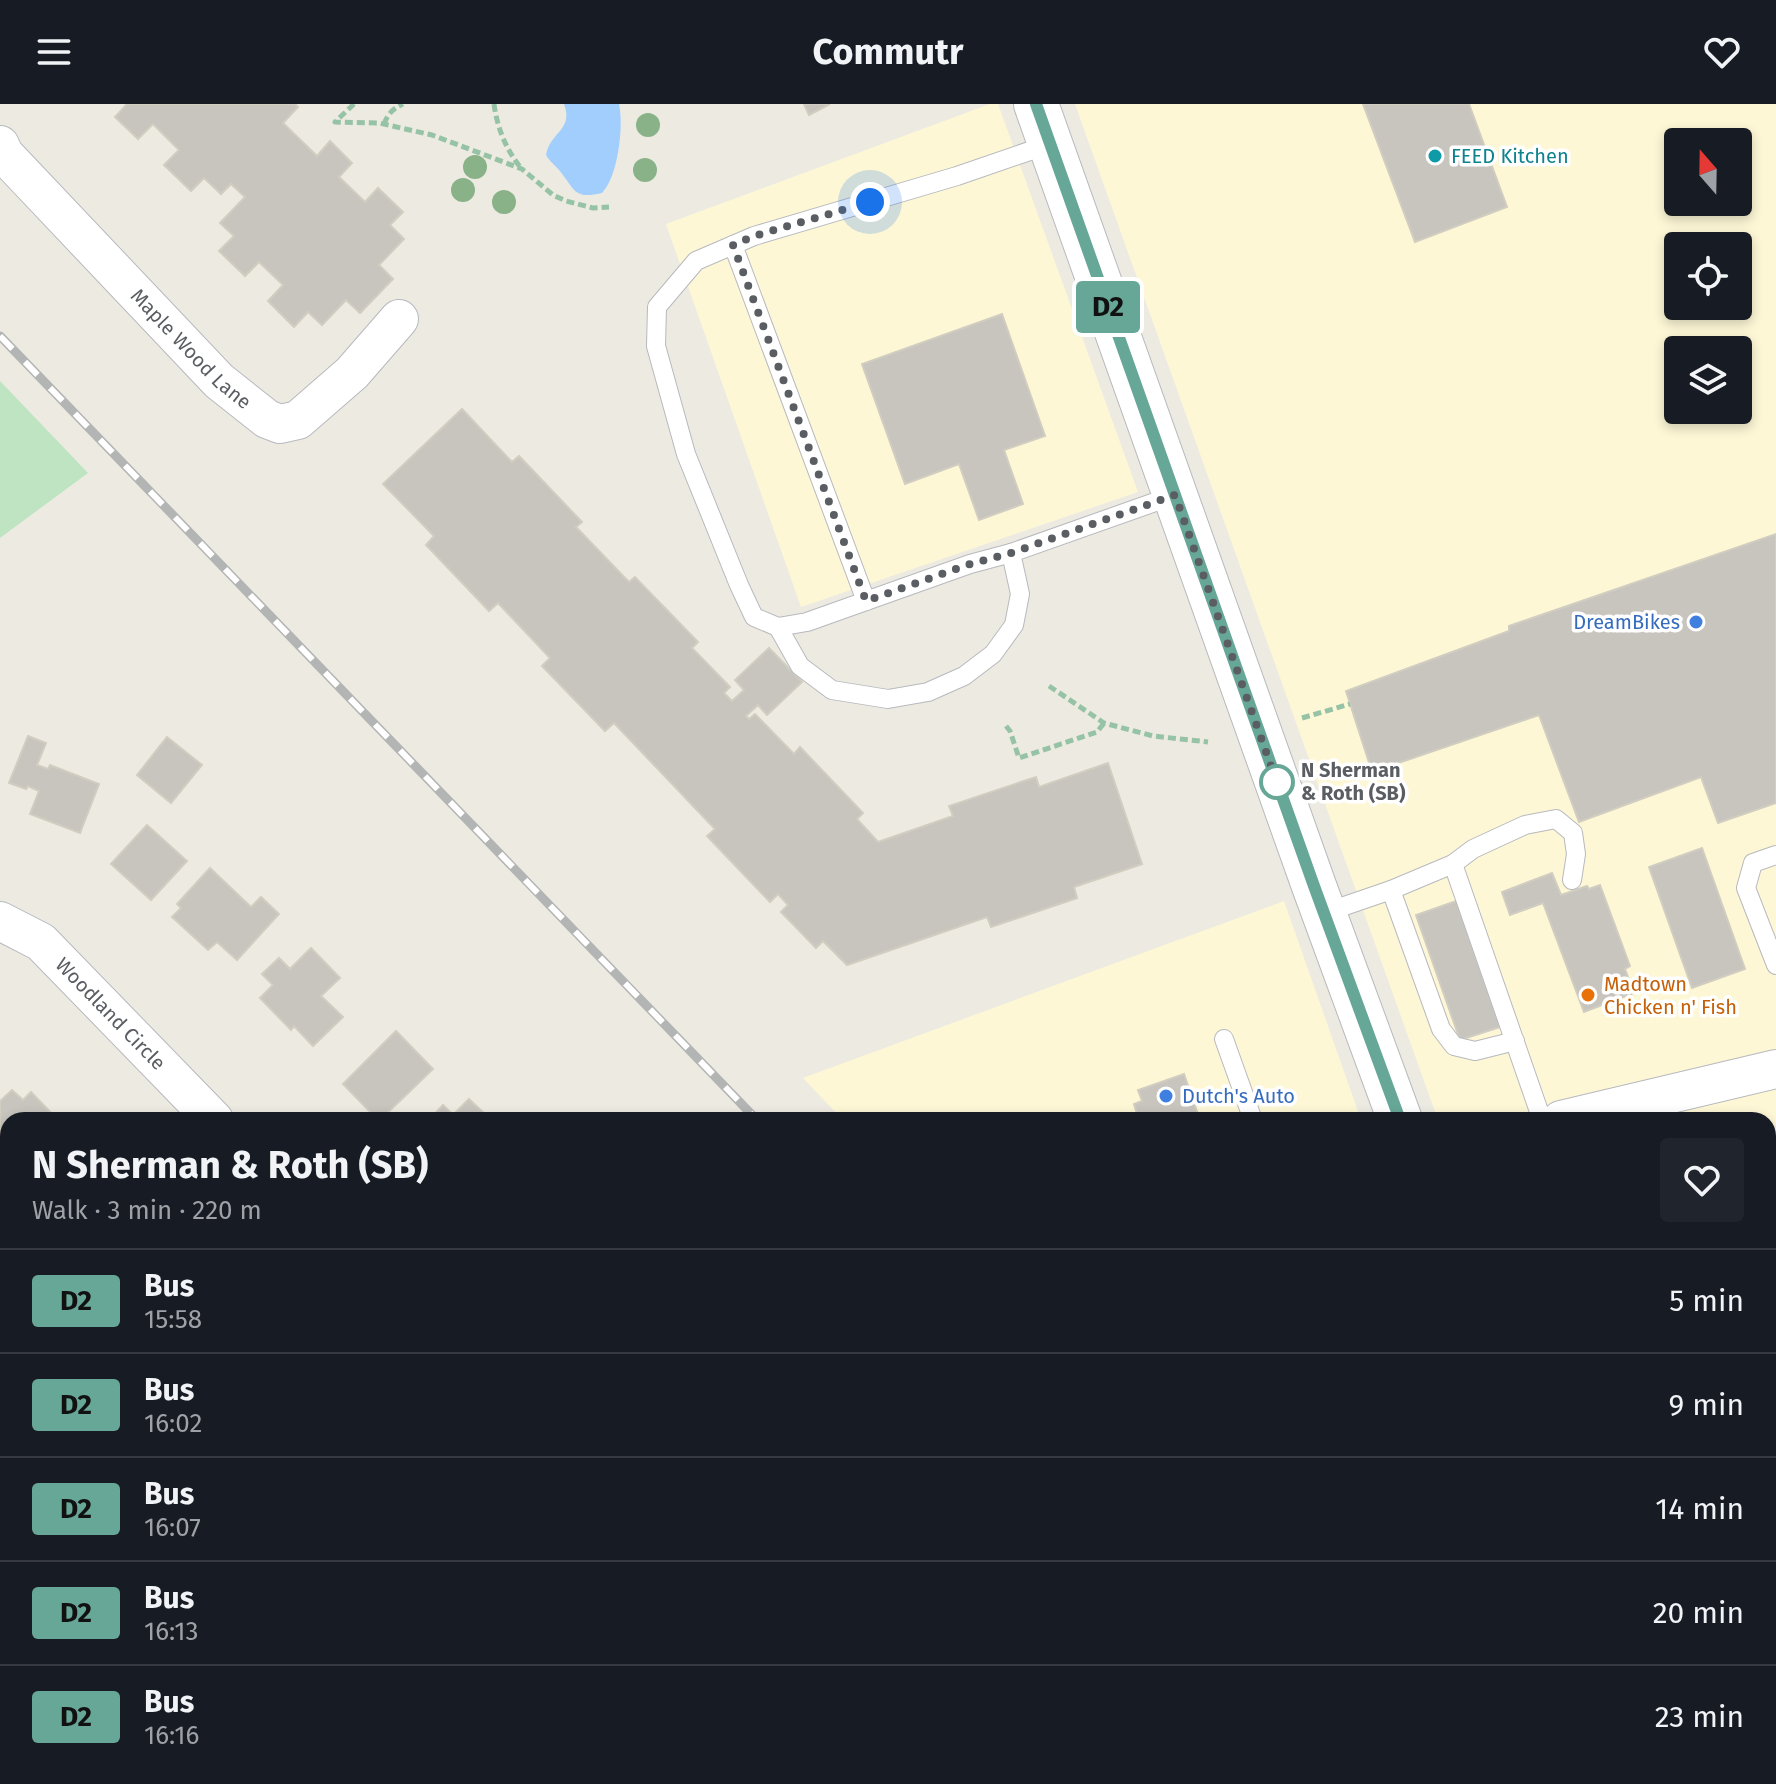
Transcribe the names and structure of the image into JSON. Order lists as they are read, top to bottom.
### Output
{
  "streets": {
    "street": ["Maple Wood Lane", "Woodland Circle"]
  },
  "places": [
    "FEED Kitchen",
    "DreamBikes",
    "N Sherman & Roth (SB)",
    "Madtown Chicken n' Fish",
    "Dutch's Auto"
  ],
  "lines": ["bus line D2"],
  "north": "top",
  "page": {
    "header": "Commutr",
    "on_map": "D2",
    "heading": ["N Sherman & Roth (SB)", "Walk · 3 min · 220 m"],
    "list": [
      {
        "mark": "D2",
        "name": "Bus",
        "note": "15:58",
        "value": "5 min"
      },
      {
        "mark": "D2",
        "name": "Bus",
        "note": "16:02",
        "value": "9 min"
      },
      {
        "mark": "D2",
        "name": "Bus",
        "note": "16:07",
        "value": "14 min"
      },
      {
        "mark": "D2",
        "name": "Bus",
        "note": "16:13",
        "value": "20 min"
      },
      {
        "mark": "D2",
        "name": "Bus",
        "note": "16:16",
        "value": "23 min"
      }
    ]
  }
}
